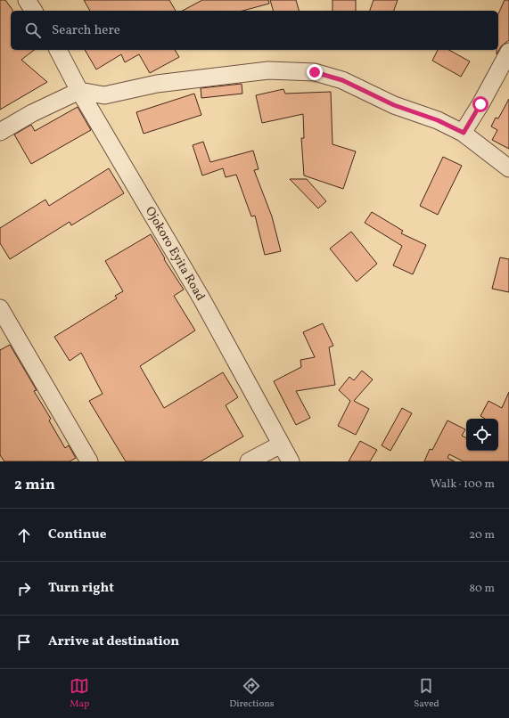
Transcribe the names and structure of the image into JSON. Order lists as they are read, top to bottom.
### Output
{
  "streets": {
    "street": ["Ojokoro Eyita Road"]
  },
  "page": {
    "search": "Search here",
    "heading": ["2 min", "Walk · 100 m"],
    "list": [
      ["Continue", "20 m"],
      ["Turn right", "80 m"],
      "Arrive at destination"
    ],
    "nav": ["Map", "Directions", "Saved"]
  }
}
